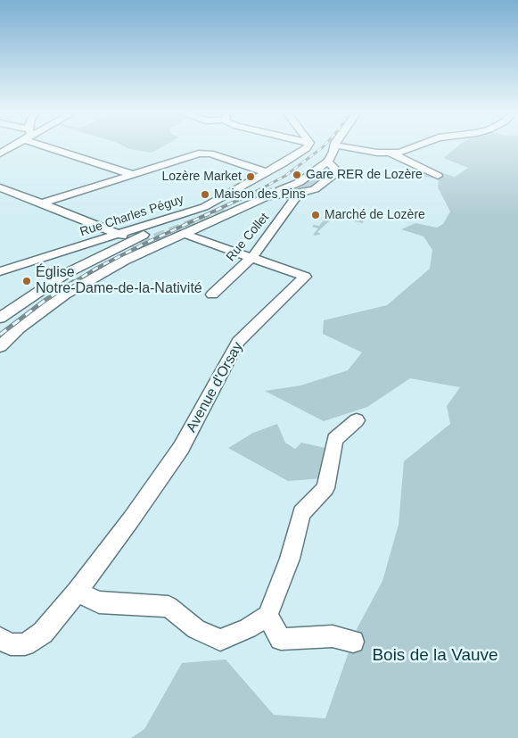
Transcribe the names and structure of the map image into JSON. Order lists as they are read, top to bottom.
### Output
{
  "streets": {
    "street": ["Rue Charles Péguy", "Rue Collet", "Avenue d'Orsay"]
  },
  "crossings": [
    ["Rue Collet", "Avenue d'Orsay"]
  ],
  "parks": ["Bois de la Vauve"],
  "places": [
    "Gare RER de Lozère",
    "Lozère Market",
    "Maison des Pins",
    "Marché de Lozère",
    "Église Notre-Dame-de-la-Nativité"
  ]
}
